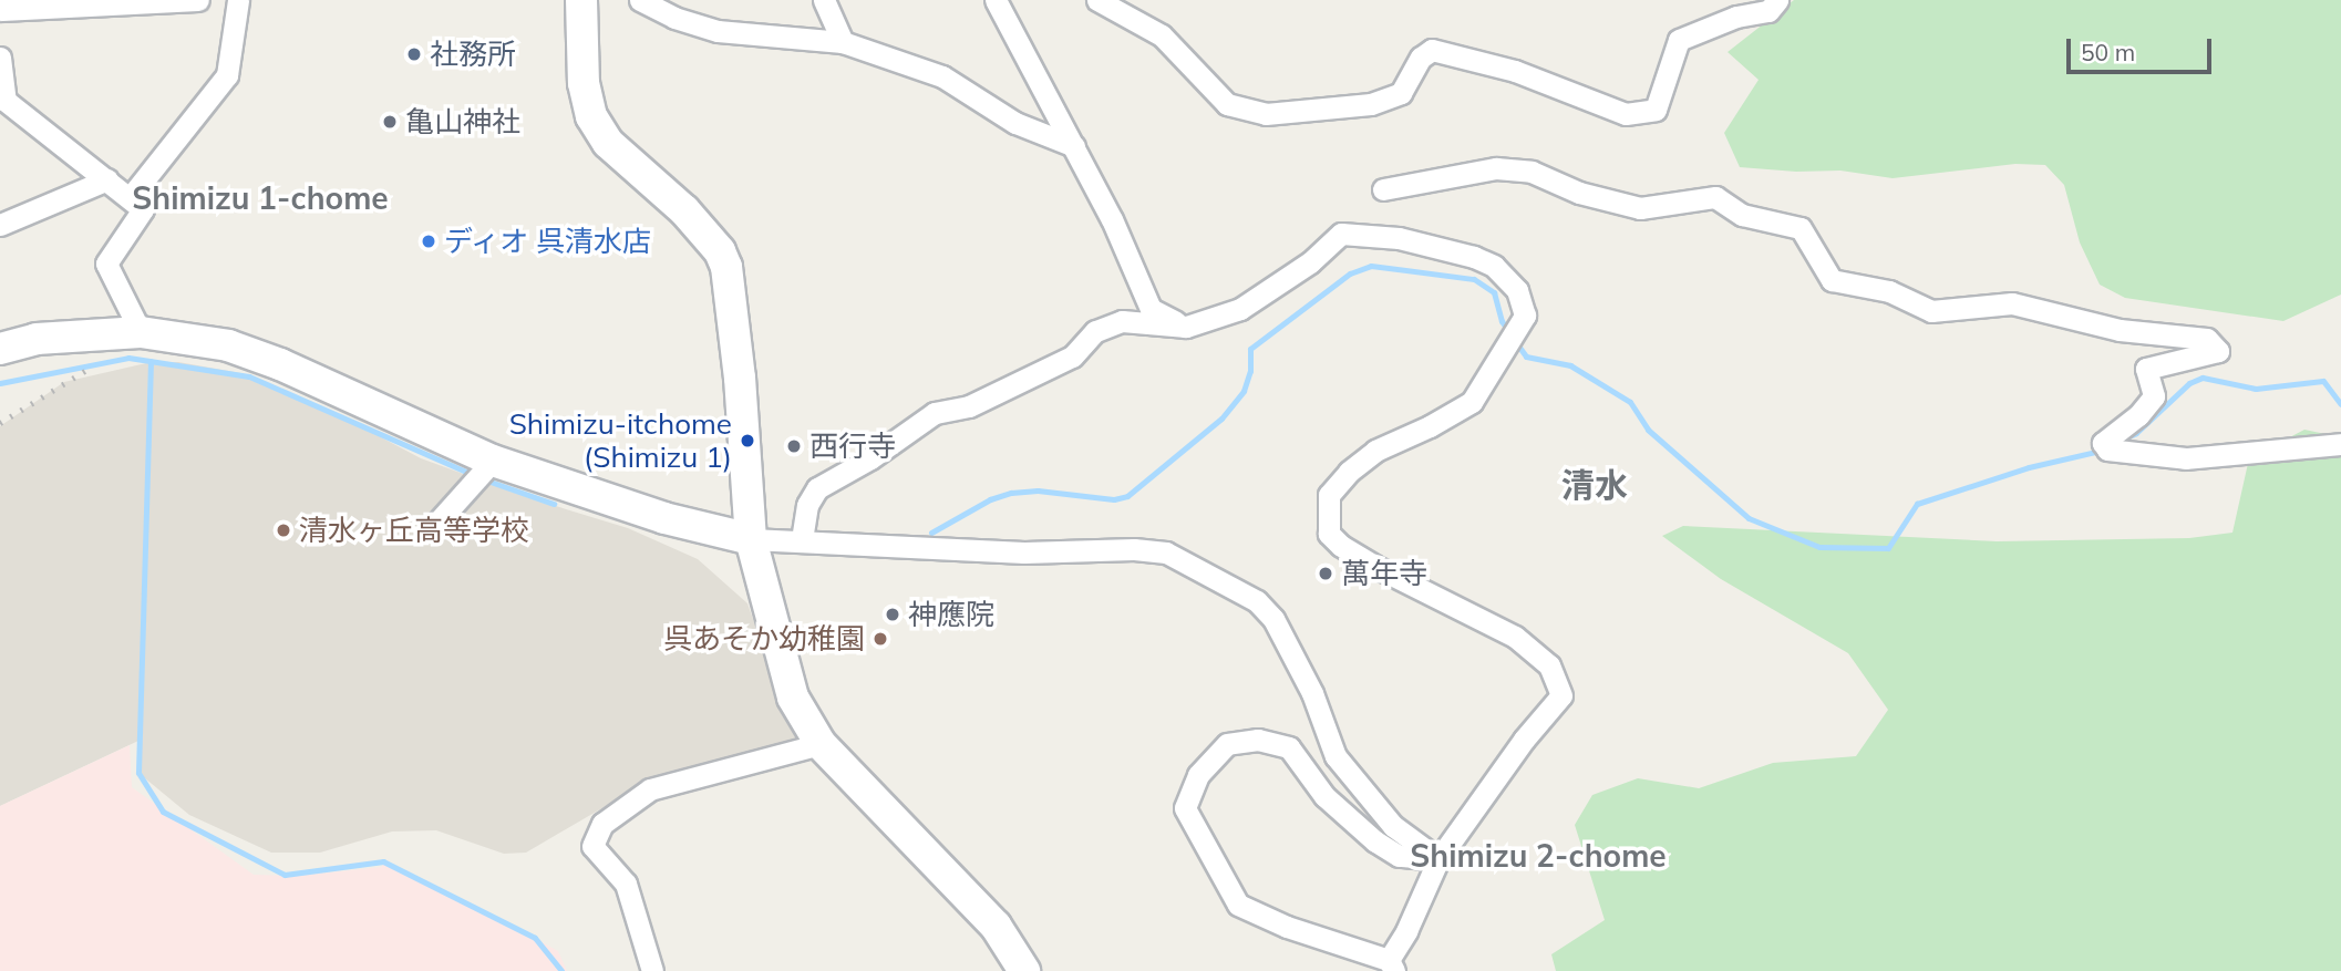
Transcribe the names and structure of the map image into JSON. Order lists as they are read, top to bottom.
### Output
{
  "districts": ["Shimizu 1-chome", "清水", "Shimizu 2-chome"],
  "places": [
    "社務所",
    "亀山神社",
    "ディオ 呉清水店",
    "Shimizu-itchome (Shimizu 1)",
    "西行寺",
    "清水ヶ丘高等学校",
    "萬年寺",
    "神應院",
    "呉あそか幼稚園"
  ],
  "scale_bar": "50 m"
}
